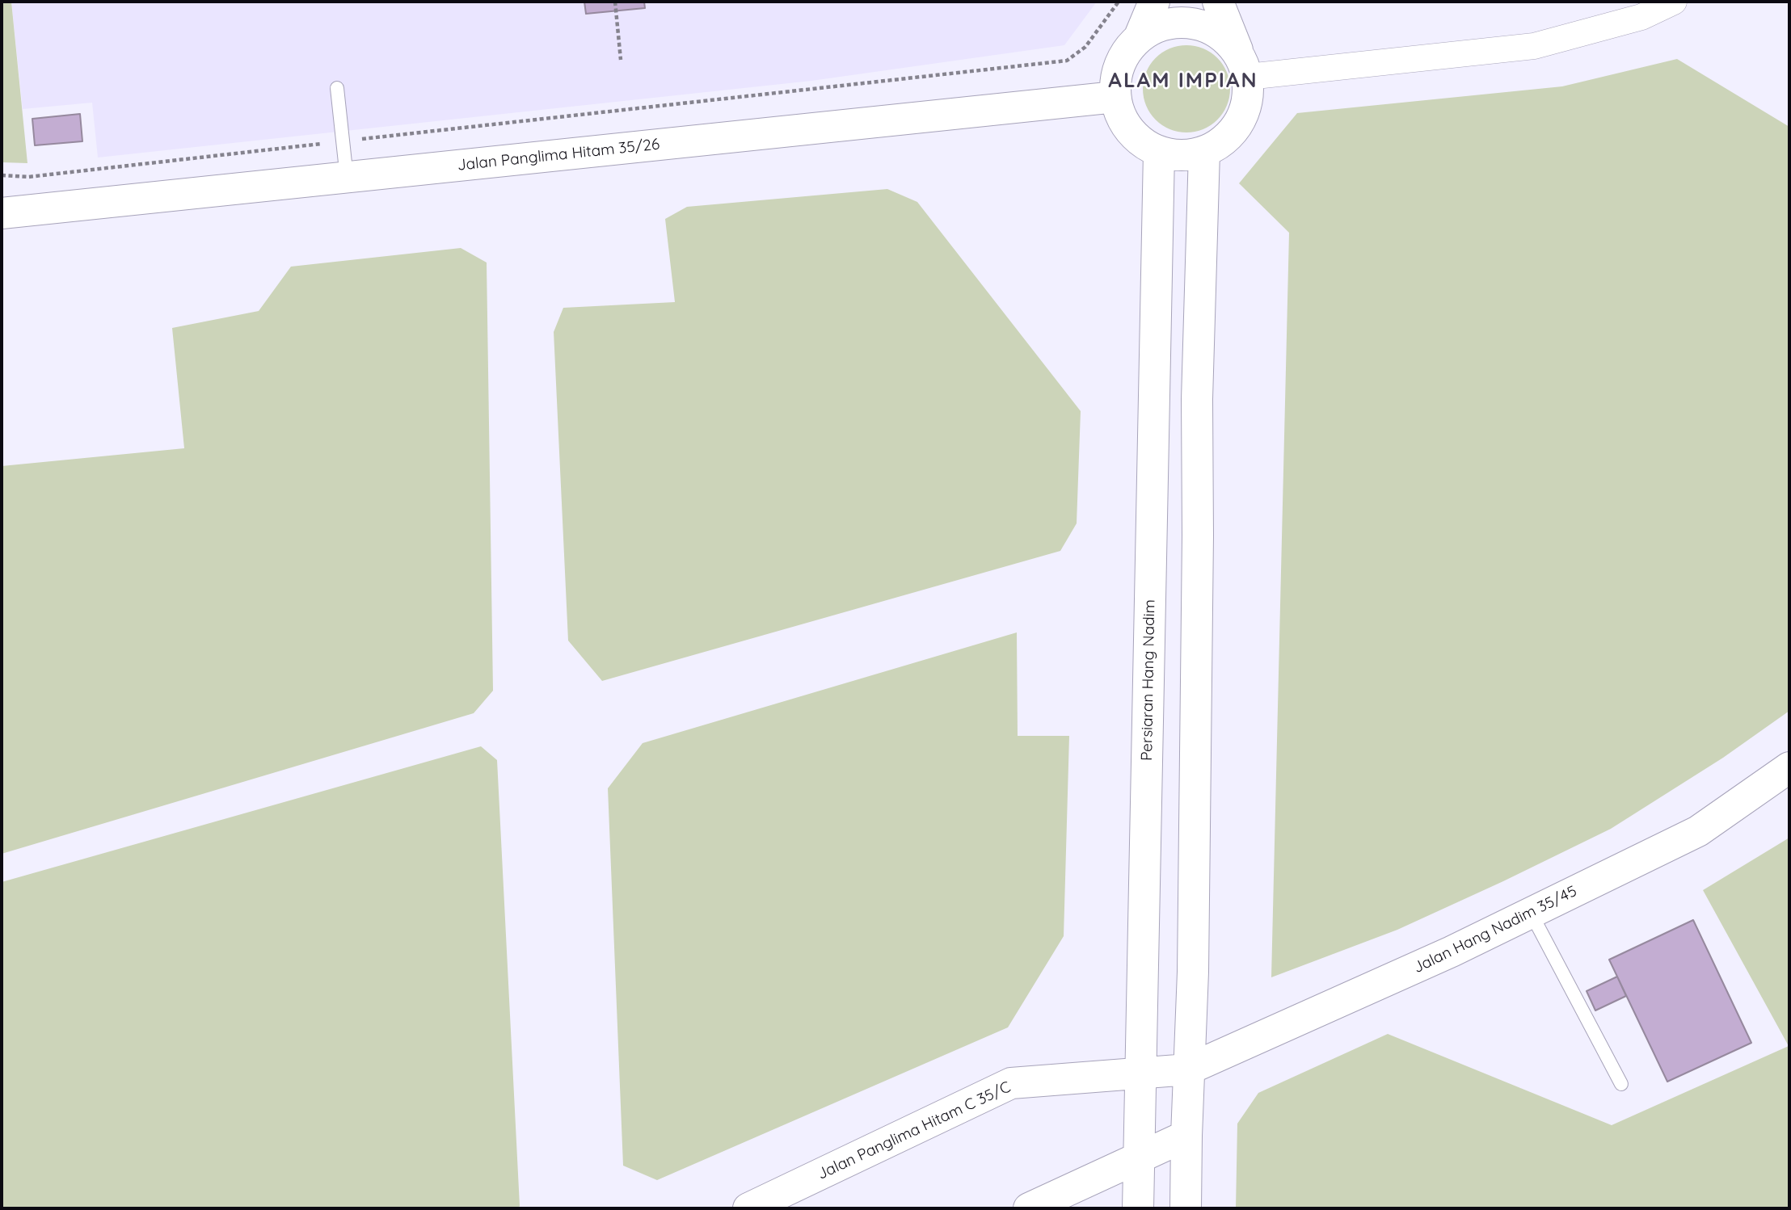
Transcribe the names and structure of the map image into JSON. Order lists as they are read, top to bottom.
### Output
{
  "streets": {
    "street": [
      "Jalan Panglima Hitam 35/26",
      "Persiaran Hang Nadim",
      "Jalan Hang Nadim 35/45",
      "Jalan Panglima Hitam C 35/C"
    ]
  },
  "crossings": [
    ["Jalan Panglima Hitam 35/26", "Persiaran Hang Nadim"],
    ["Persiaran Hang Nadim", "Jalan Panglima Hitam C 35/C"],
    ["Jalan Hang Nadim 35/45", "Jalan Panglima Hitam C 35/C"]
  ],
  "districts": ["ALAM IMPIAN"]
}
